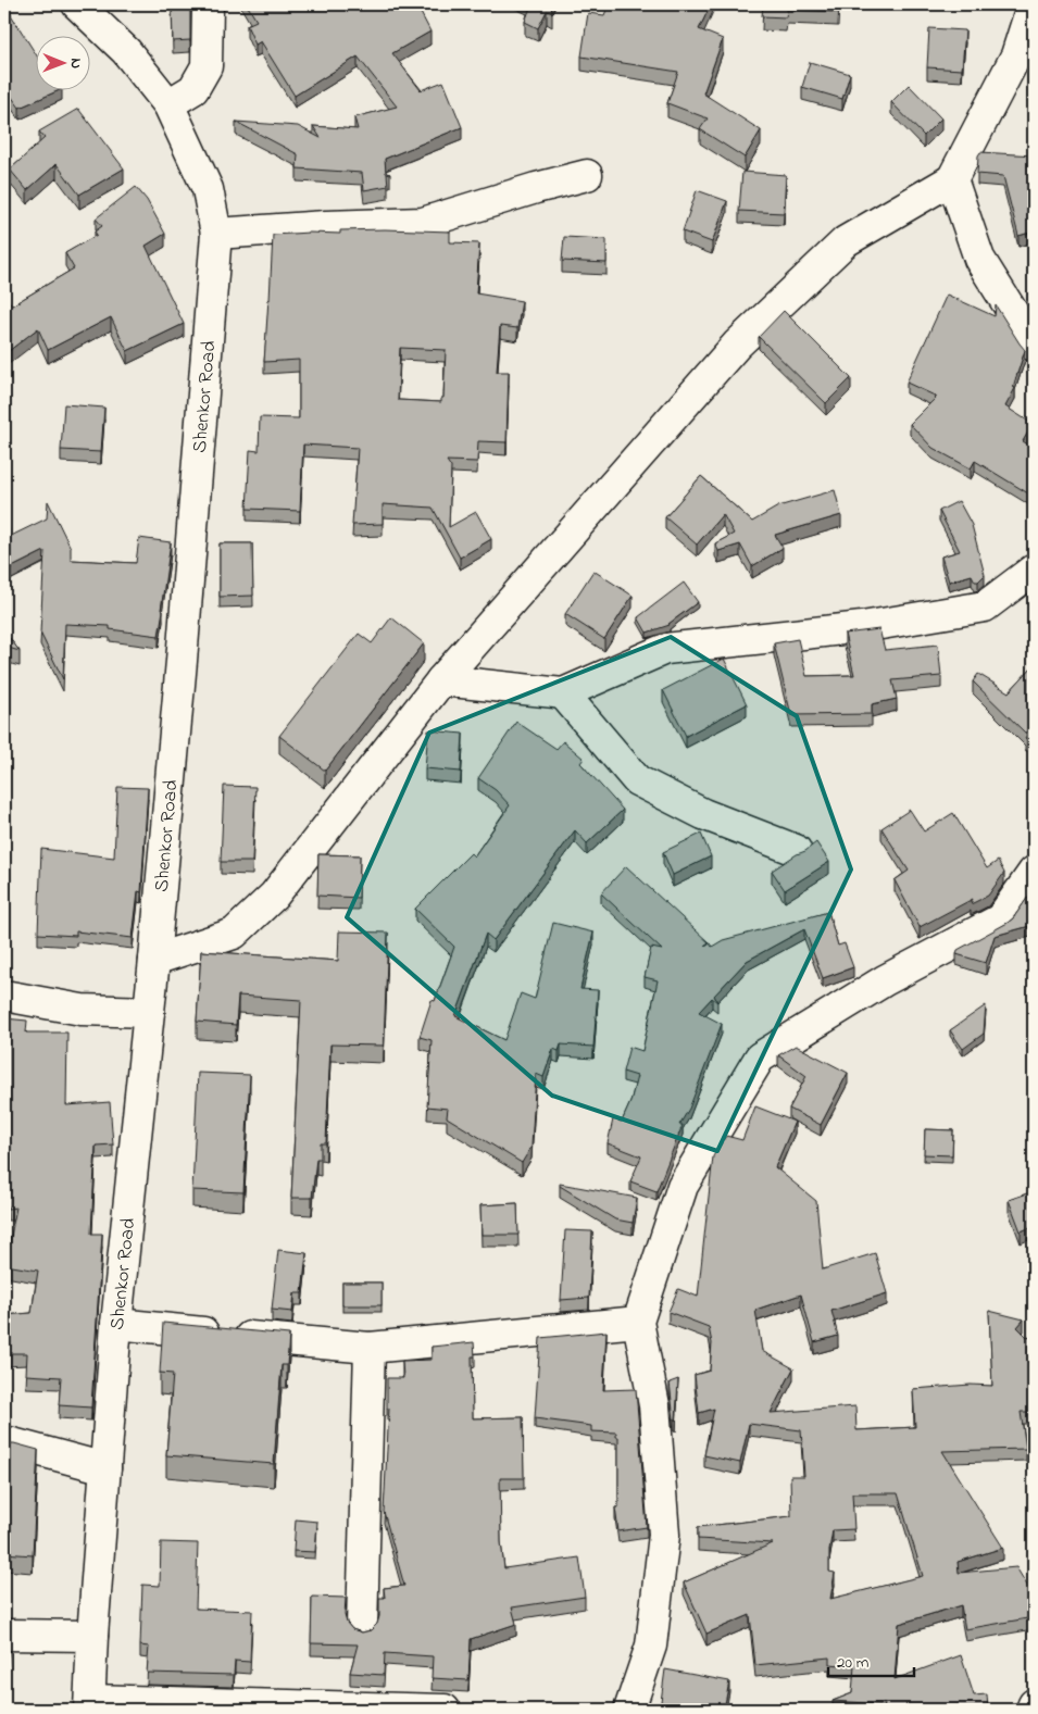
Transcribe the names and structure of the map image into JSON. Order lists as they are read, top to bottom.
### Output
{
  "streets": {
    "street": ["Shenkor Road"]
  },
  "scale_bar": "20 m",
  "north": "right"
}
